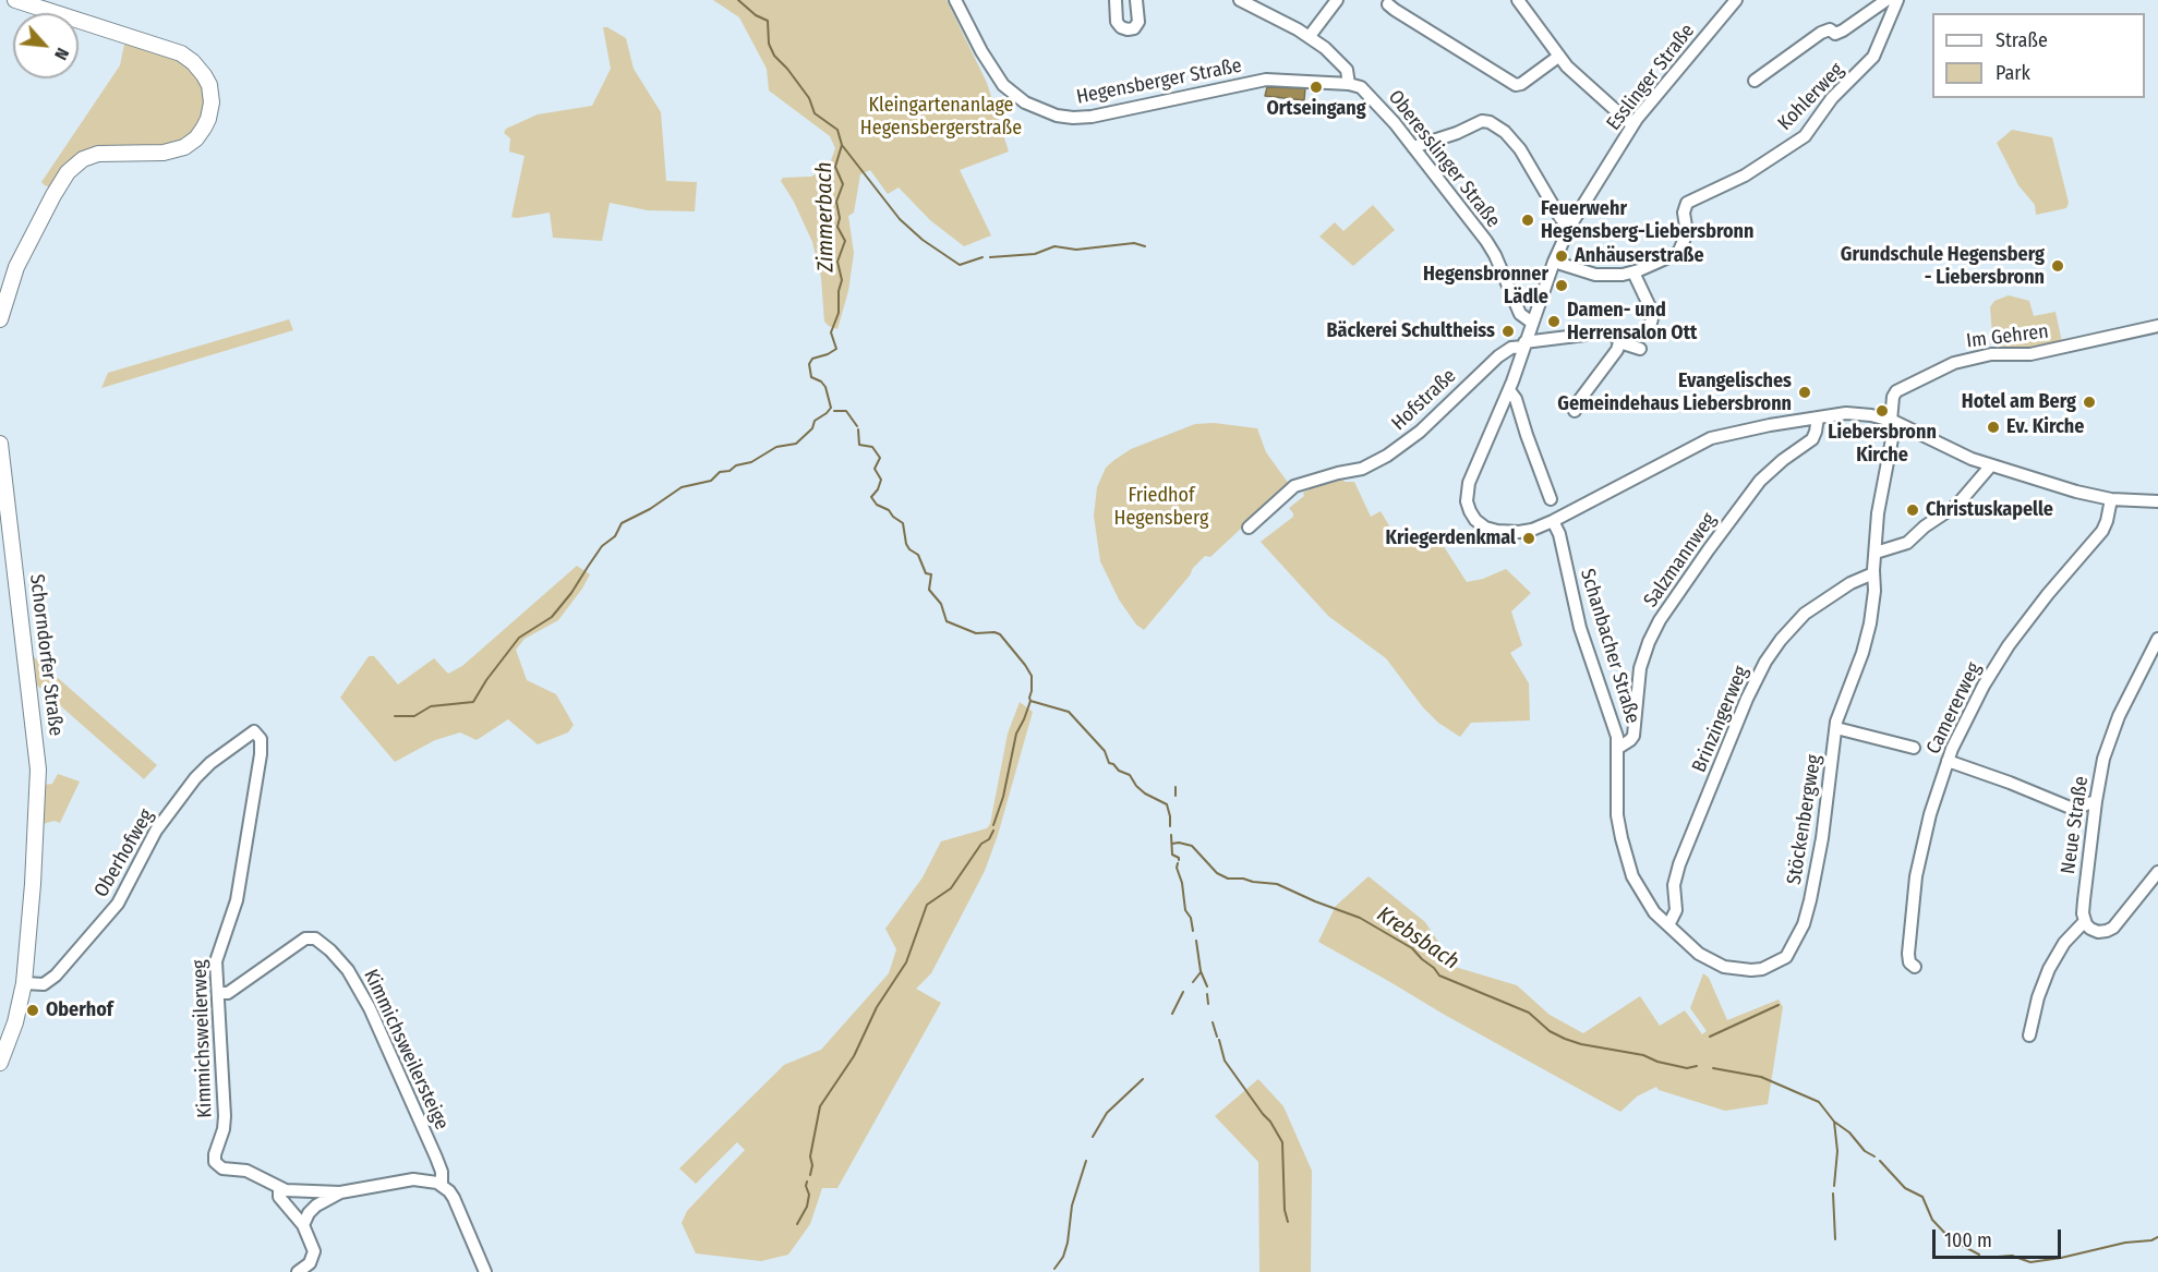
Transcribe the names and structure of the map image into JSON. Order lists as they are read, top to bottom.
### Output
{
  "streets": {
    "main road": ["Schorndorfer Straße"],
    "street": [
      "Esslinger Straße",
      "Hegensberger Straße",
      "Kohlerweg",
      "Oberesslinger Straße",
      "Im Gehren",
      "Hofstraße",
      "Salzmannweg",
      "Schanbacher Straße",
      "Camererweg",
      "Brinzingerweg",
      "Stöckenbergweg",
      "Neue Straße",
      "Oberhofweg",
      "Kimmichsweilerweg",
      "Kimmichsweilersteige"
    ]
  },
  "crossings": [
    ["Esslinger Straße", "Oberesslinger Straße"],
    ["Esslinger Straße", "Im Gehren"],
    ["Esslinger Straße", "Hofstraße"],
    ["Esslinger Straße", "Salzmannweg"],
    ["Esslinger Straße", "Schanbacher Straße"],
    ["Esslinger Straße", "Stöckenbergweg"],
    ["Hegensberger Straße", "Oberesslinger Straße"],
    ["Im Gehren", "Stöckenbergweg"],
    ["Salzmannweg", "Schanbacher Straße"],
    ["Schanbacher Straße", "Brinzingerweg"],
    ["Schanbacher Straße", "Stöckenbergweg"],
    ["Schorndorfer Straße", "Oberhofweg"],
    ["Brinzingerweg", "Stöckenbergweg"],
    ["Oberhofweg", "Kimmichsweilerweg"],
    ["Kimmichsweilerweg", "Kimmichsweilersteige"]
  ],
  "water": ["Zimmerbach", "Krebsbach"],
  "parks": ["Kleingartenanlage Hegensbergerstraße", "Friedhof Hegensberg"],
  "places": [
    "Ortseingang",
    "Feuerwehr Hegensberg-Liebersbronn",
    "Anhäuserstraße",
    "Grundschule Hegensberg - Liebersbronn",
    "Hegensbronner Lädle",
    "Damen- und Herrensalon Ott",
    "Bäckerei Schultheiss",
    "Evangelisches Gemeindehaus Liebersbronn",
    "Hotel am Berg",
    "Liebersbronn Kirche",
    "Ev. Kirche",
    "Christuskapelle",
    "Kriegerdenkmal",
    "Oberhof"
  ],
  "legend": ["Straße", "Park"],
  "scale_bar": "100 m",
  "north": "bottom right"
}
